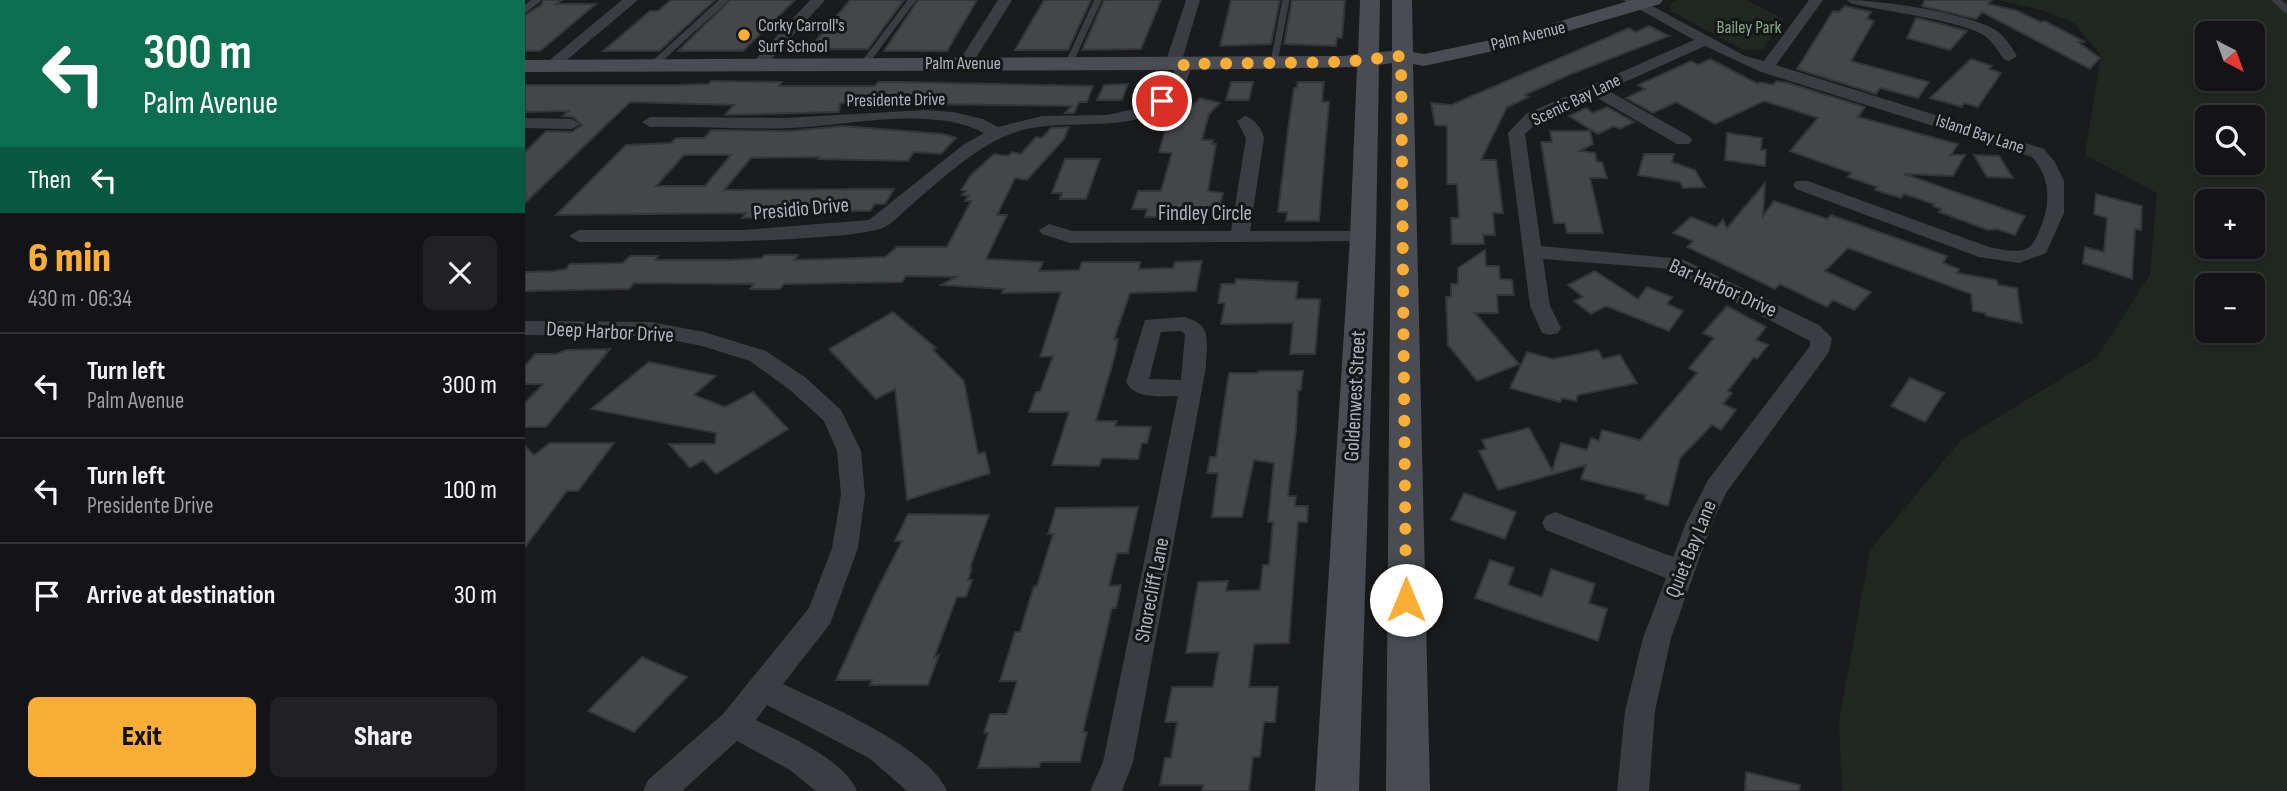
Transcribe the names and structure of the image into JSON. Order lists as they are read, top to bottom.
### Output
{
  "streets": {
    "main road": ["Palm Avenue", "Goldenwest Street"],
    "street": [
      "Presidente Drive",
      "Scenic Bay Lane",
      "Island Bay Lane",
      "Presidio Drive",
      "Findley Circle",
      "Bar Harbor Drive",
      "Deep Harbor Drive",
      "Quiet Bay Lane",
      "Shorecliff Lane"
    ]
  },
  "crossings": [
    ["Palm Avenue", "Island Bay Lane"],
    ["Palm Avenue", "Goldenwest Street"],
    ["Presidente Drive", "Presidio Drive"],
    ["Scenic Bay Lane", "Island Bay Lane"],
    ["Scenic Bay Lane", "Bar Harbor Drive"],
    ["Findley Circle", "Goldenwest Street"],
    ["Bar Harbor Drive", "Quiet Bay Lane"]
  ],
  "parks": ["Bailey Park"],
  "places": ["Corky Carroll's Surf School"],
  "north": "bottom right",
  "page": {
    "turn": ["300 m", "Palm Avenue"],
    "map_buttons": ["+", "−"],
    "then": "Then",
    "heading": ["6 min", "430 m · 06:34"],
    "list": [
      {
        "name": "Turn left",
        "note": "Palm Avenue",
        "value": "300 m"
      },
      {
        "name": "Turn left",
        "note": "Presidente Drive",
        "value": "100 m"
      },
      {
        "name": "Arrive at destination",
        "value": "30 m"
      }
    ],
    "buttons": ["Exit", "Share"]
  }
}
